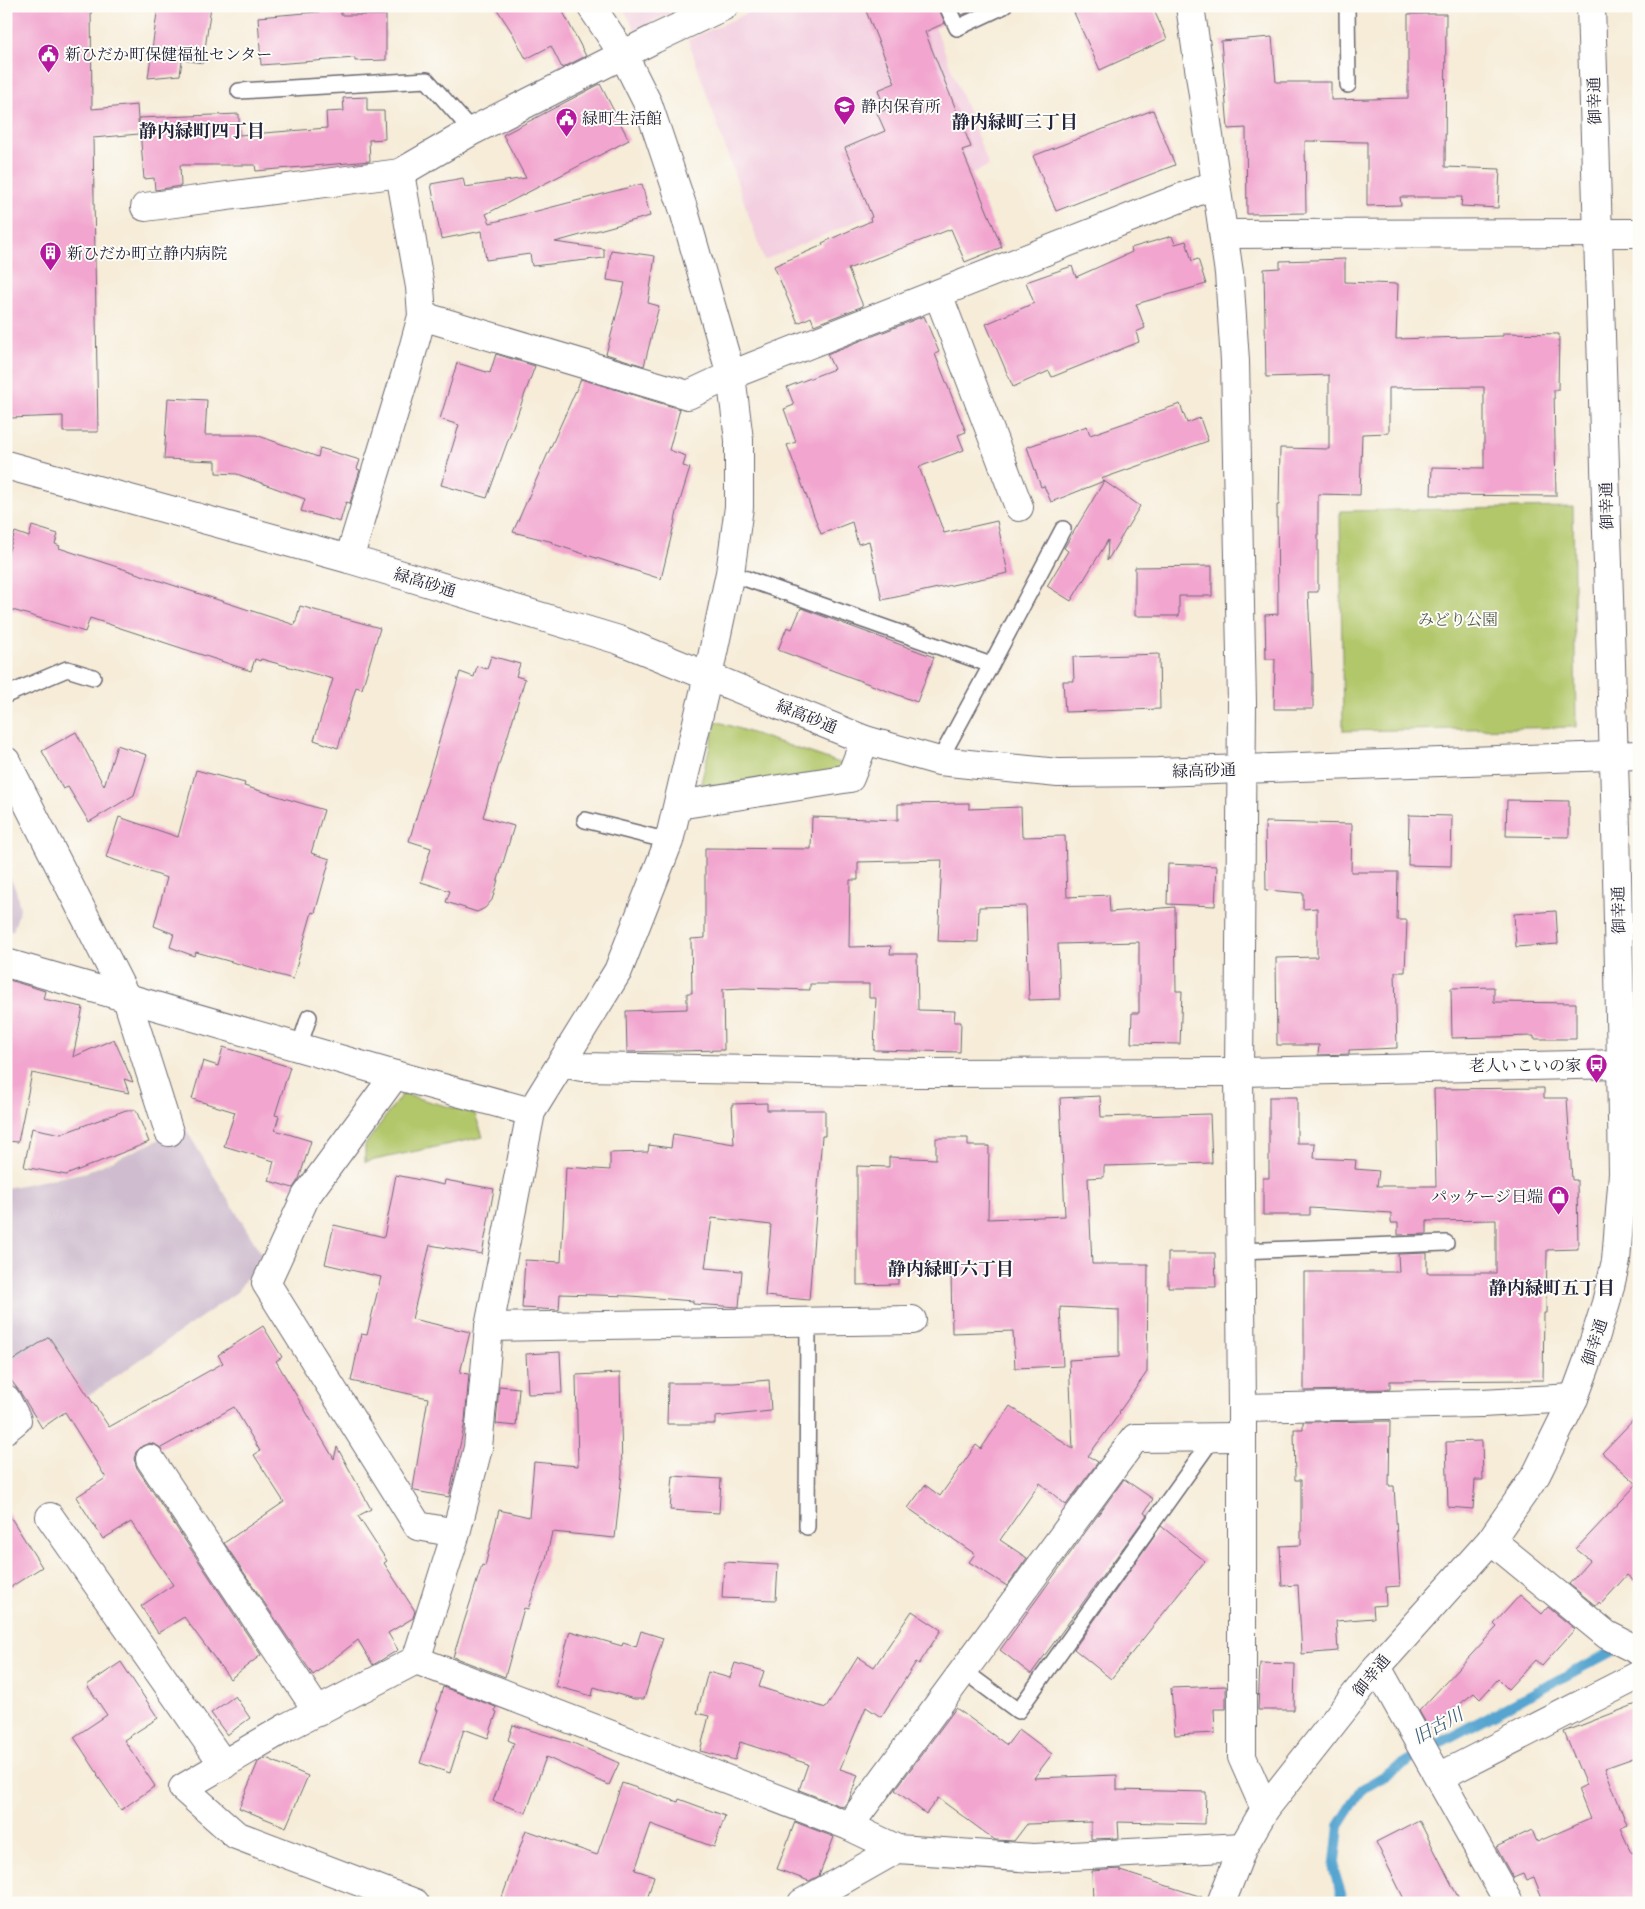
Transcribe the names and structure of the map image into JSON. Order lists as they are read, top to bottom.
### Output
{
  "streets": {
    "street": ["御幸通", "緑高砂通"]
  },
  "crossings": [
    ["御幸通", "緑高砂通"]
  ],
  "districts": [
    "静内緑町三丁目",
    "静内緑町四丁目",
    "静内緑町六丁目",
    "静内緑町五丁目"
  ],
  "water": ["旧古川"],
  "parks": ["みどり公園"],
  "places": {
    "public building": ["新ひだか町保健福祉センター", "緑町生活館"],
    "school or university": ["静内保育所"],
    "building": ["新ひだか町立静内病院"],
    "bus stop": ["老人いこいの家"],
    "shop": ["パッケージ日端"]
  }
}
